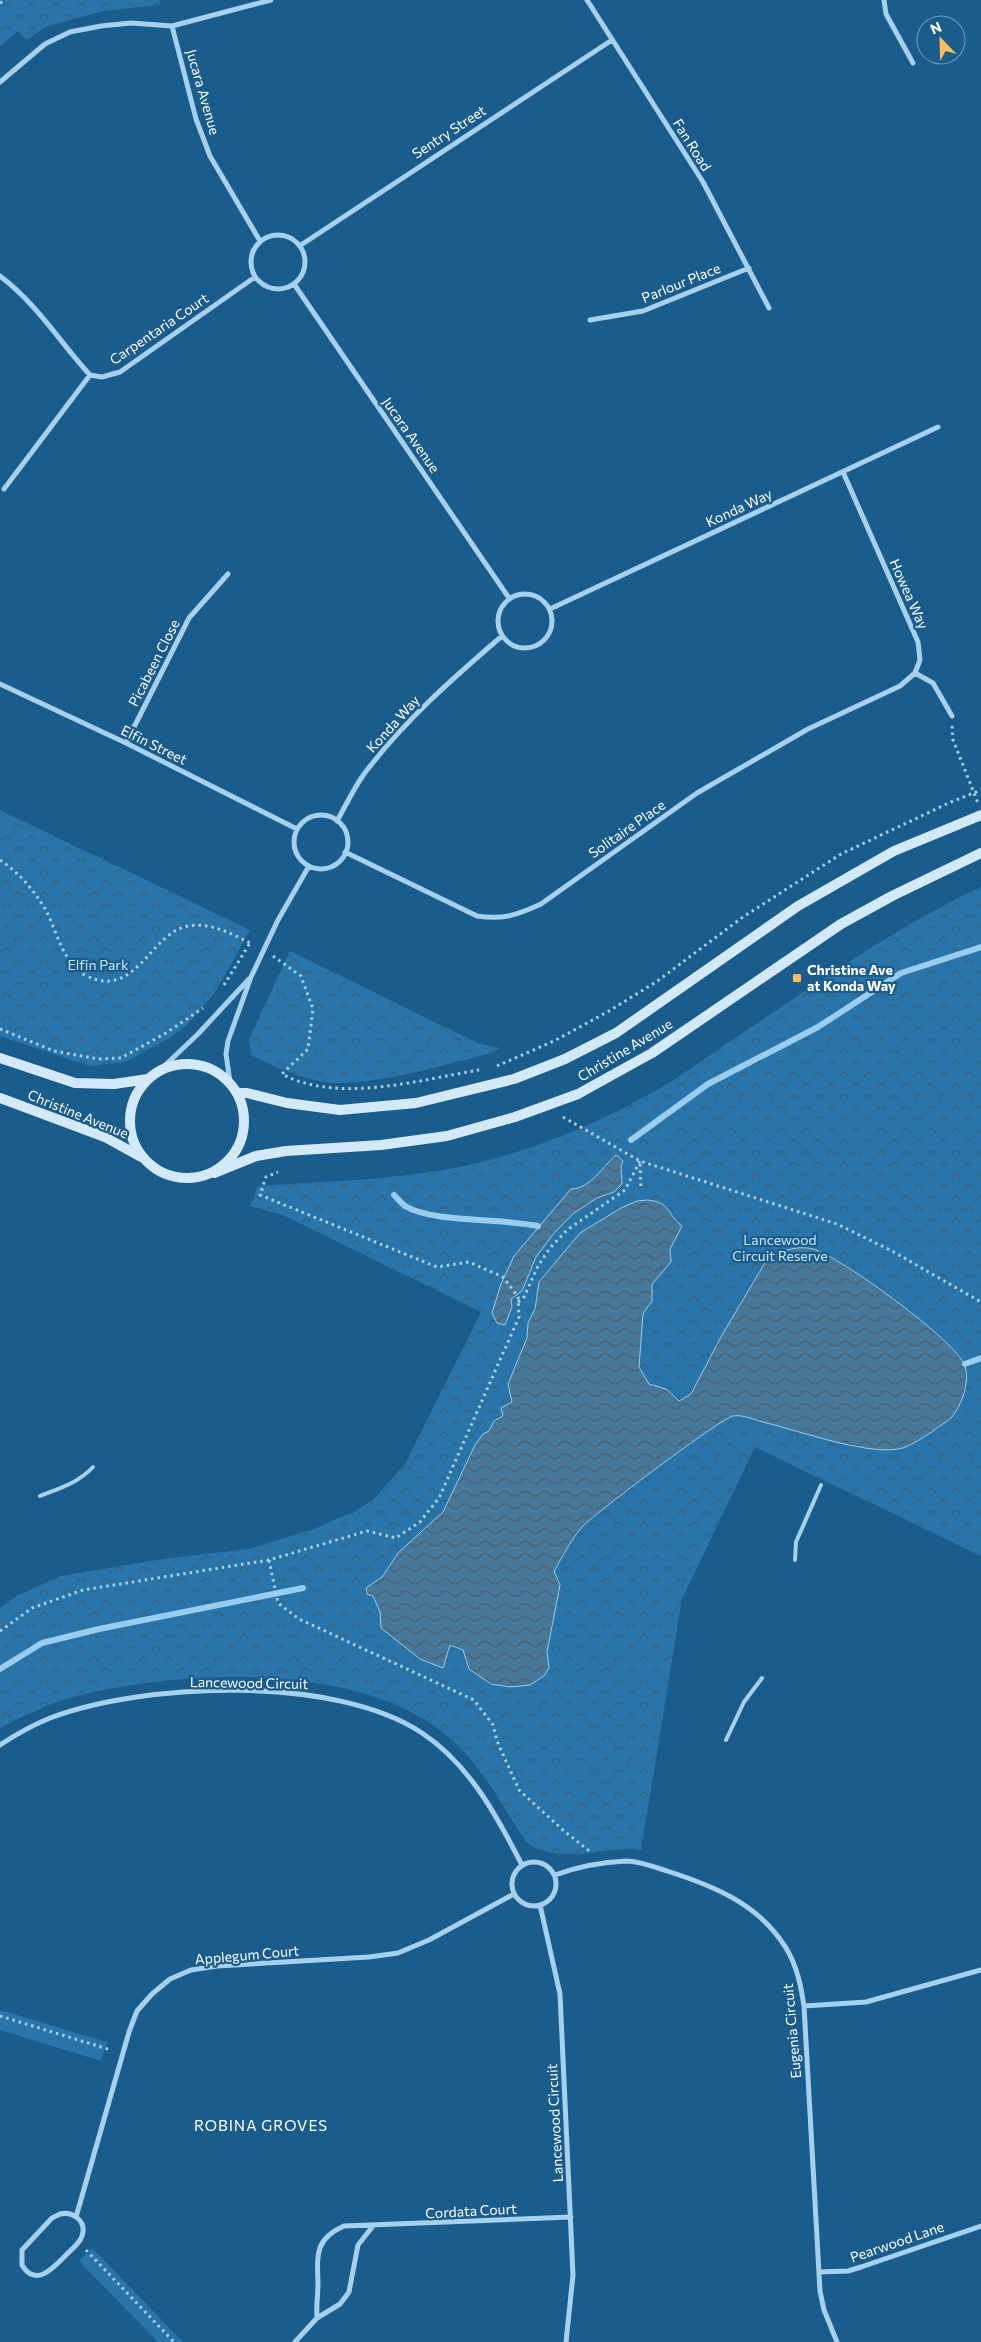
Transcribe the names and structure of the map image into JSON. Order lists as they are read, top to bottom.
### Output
{
  "streets": {
    "main road": ["Christine Avenue"],
    "street": [
      "Jucara Avenue",
      "Sentry Street",
      "Fan Road",
      "Parlour Place",
      "Carpentaria Court",
      "Konda Way",
      "Howea Way",
      "Picabeen Close",
      "Elfin Street",
      "Solitaire Place",
      "Lancewood Circuit",
      "Applegum Court",
      "Eugenia Circuit",
      "Cordata Court",
      "Pearwood Lane"
    ]
  },
  "crossings": [
    ["Jucara Avenue", "Sentry Street"],
    ["Jucara Avenue", "Carpentaria Court"],
    ["Jucara Avenue", "Konda Way"],
    ["Sentry Street", "Fan Road"],
    ["Sentry Street", "Carpentaria Court"],
    ["Fan Road", "Parlour Place"],
    ["Konda Way", "Howea Way"],
    ["Konda Way", "Elfin Street"],
    ["Konda Way", "Solitaire Place"],
    ["Howea Way", "Solitaire Place"],
    ["Picabeen Close", "Elfin Street"],
    ["Elfin Street", "Solitaire Place"],
    ["Lancewood Circuit", "Applegum Court"],
    ["Lancewood Circuit", "Eugenia Circuit"],
    ["Lancewood Circuit", "Cordata Court"],
    ["Applegum Court", "Eugenia Circuit"],
    ["Eugenia Circuit", "Pearwood Lane"]
  ],
  "districts": ["ROBINA GROVES"],
  "parks": ["Elfin Park", "Lancewood Circuit Reserve"],
  "places": {
    "transit": ["Christine Ave at Konda Way"]
  },
  "north": "top left"
}
